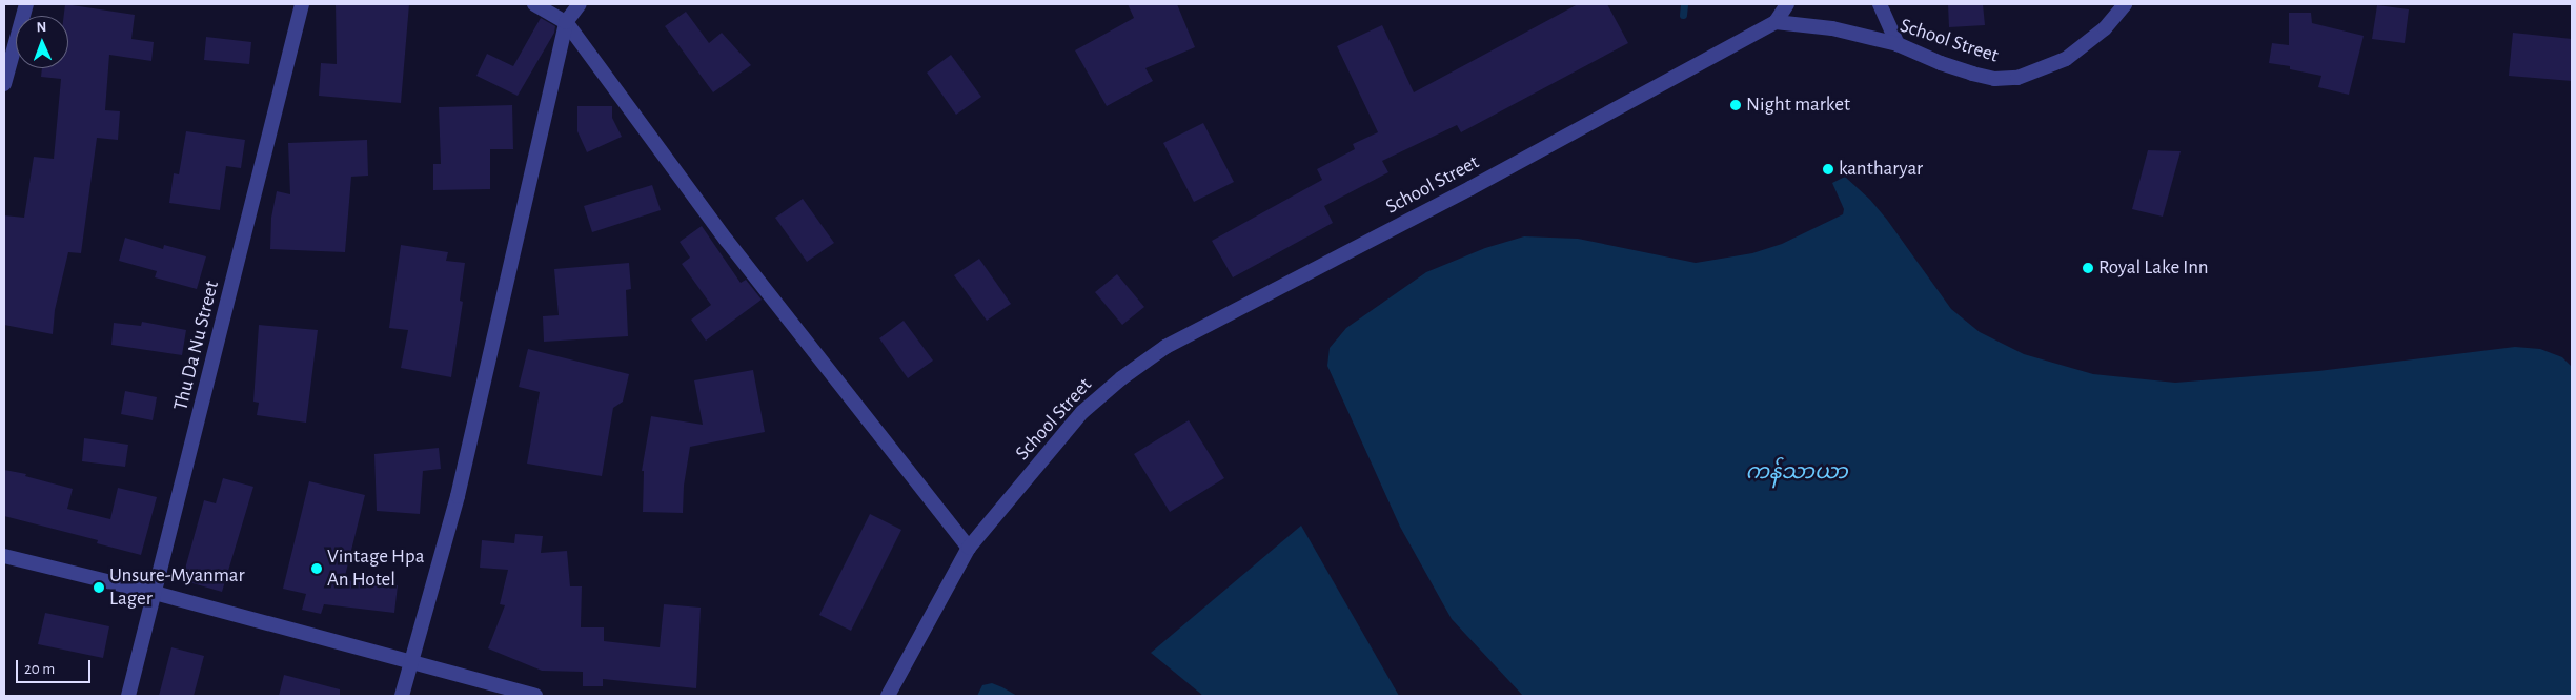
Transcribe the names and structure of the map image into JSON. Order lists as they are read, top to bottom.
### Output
{
  "streets": {
    "street": ["School Street", "Thu Da Nu Street"]
  },
  "water": ["ကန်သာယာ"],
  "places": [
    "Night market",
    "kantharyar",
    "Royal Lake Inn",
    "Vintage Hpa An Hotel",
    "Unsure-Myanmar Lager"
  ],
  "scale_bar": "20 m",
  "north": "top"
}
